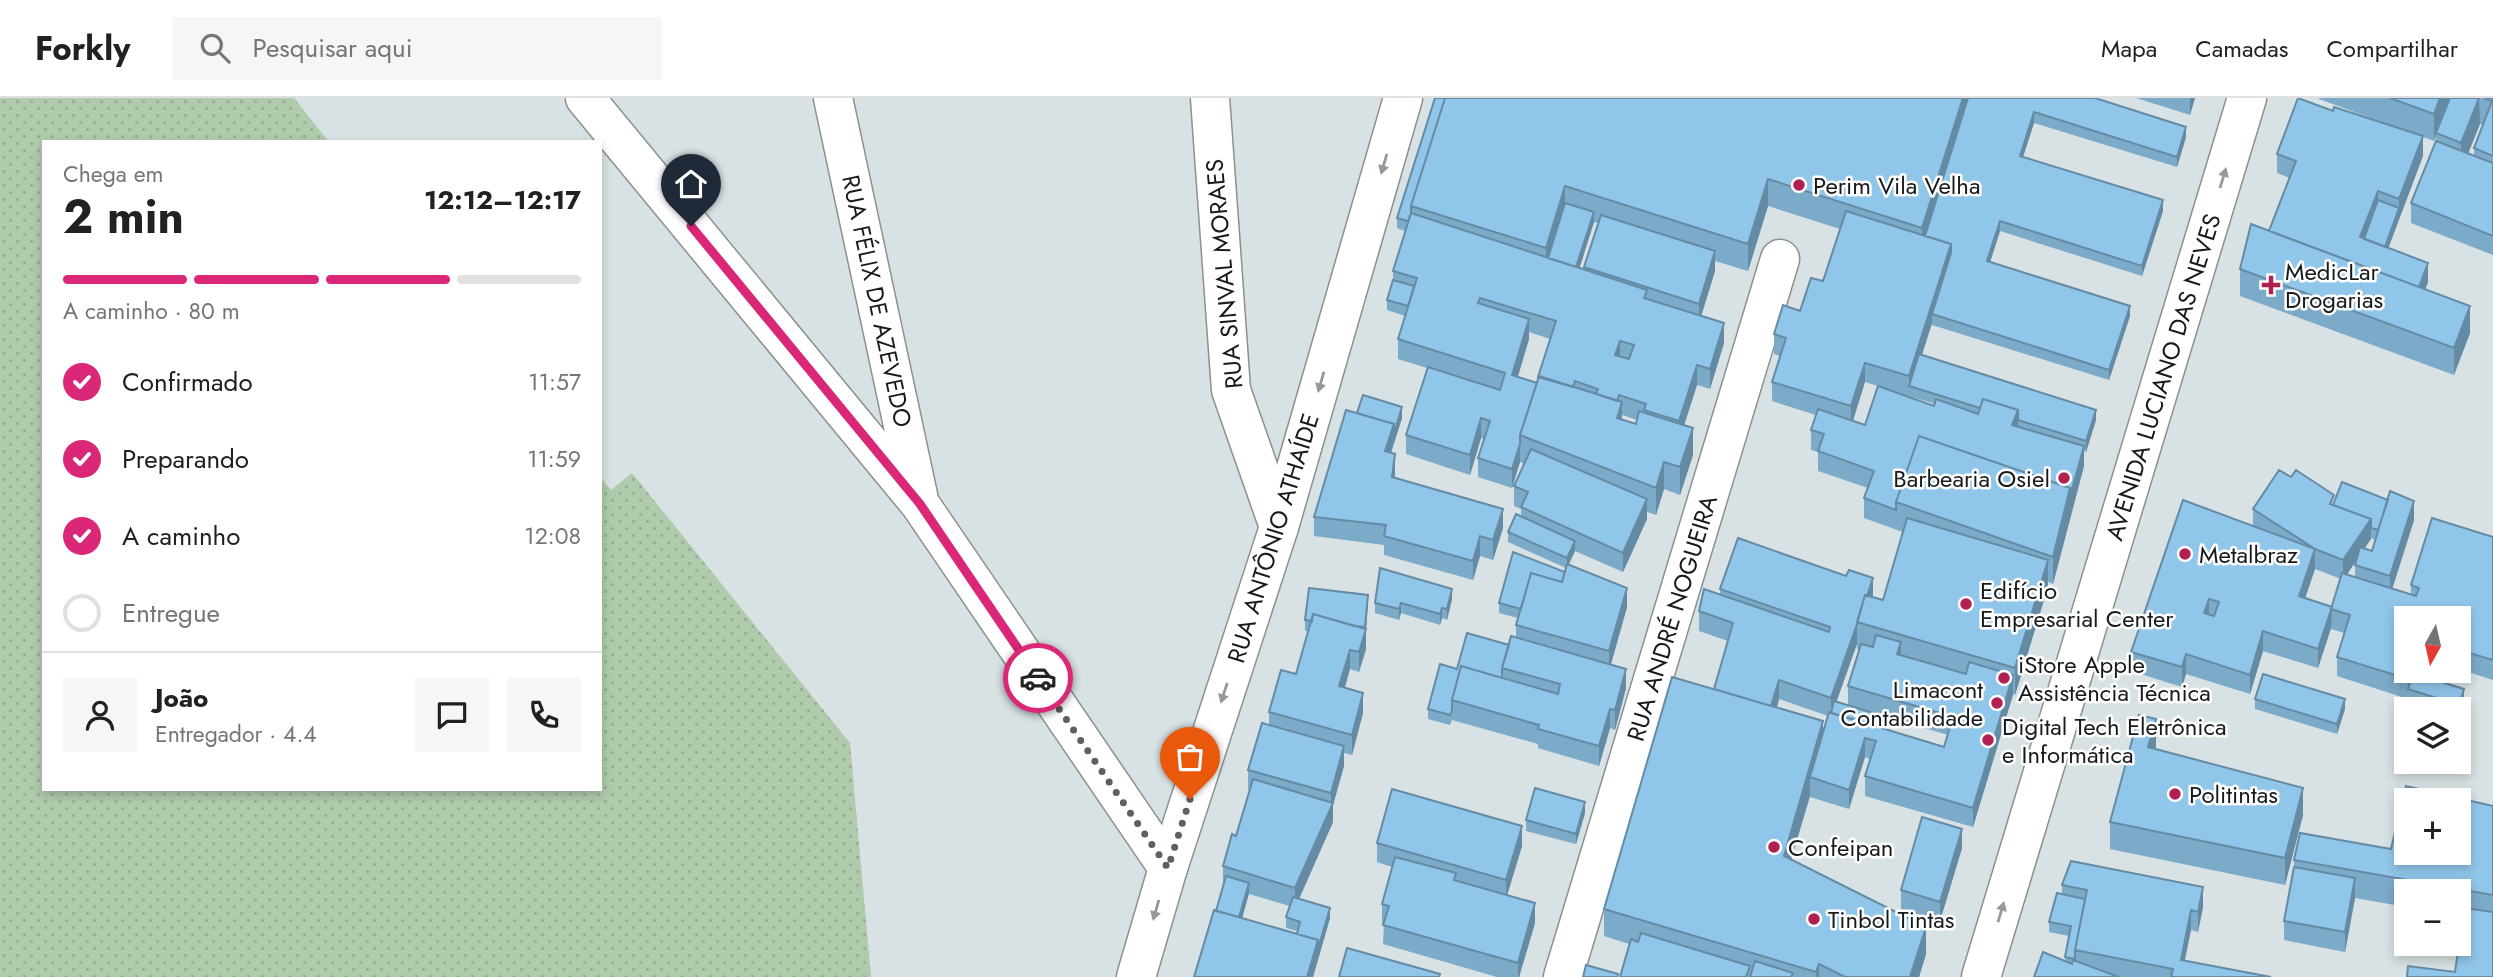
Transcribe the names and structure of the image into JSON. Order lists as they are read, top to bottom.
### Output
{
  "streets": {
    "street": [
      "RUA SINVAL MORAES",
      "RUA FÉLIX DE AZEVEDO",
      "AVENIDA LUCIANO DAS NEVES",
      "RUA ANTÔNIO ATHAÍDE",
      "RUA ANDRÉ NOGUEIRA"
    ]
  },
  "crossings": [
    ["RUA SINVAL MORAES", "RUA ANTÔNIO ATHAÍDE"]
  ],
  "one_way": ["AVENIDA LUCIANO DAS NEVES", "RUA ANTÔNIO ATHAÍDE"],
  "places": {
    "other": [
      "Perim Vila Velha",
      "Barbearia Osiel",
      "Metalbraz",
      "Edifício Empresarial Center",
      "iStore Apple Assistência Técnica",
      "Limacont Contabilidade",
      "Digital Tech Eletrônica e Informática",
      "Politintas",
      "Confeipan",
      "Tinbol Tintas"
    ],
    "health": ["MedicLar Drogarias"]
  },
  "north": "bottom",
  "page": {
    "header": "Forkly",
    "search": "Pesquisar aqui",
    "nav": ["Mapa", "Camadas", "Compartilhar"],
    "heading": ["2 min", "Chega em", "12:12–12:17"],
    "panel": ["João", "Entregador · 4.4"],
    "bar": "A caminho · 80 m",
    "list": [
      ["Confirmado", "11:57"],
      ["Preparando", "11:59"],
      ["A caminho", "12:08"],
      "Entregue"
    ],
    "map_buttons": ["+", "−"]
  }
}
